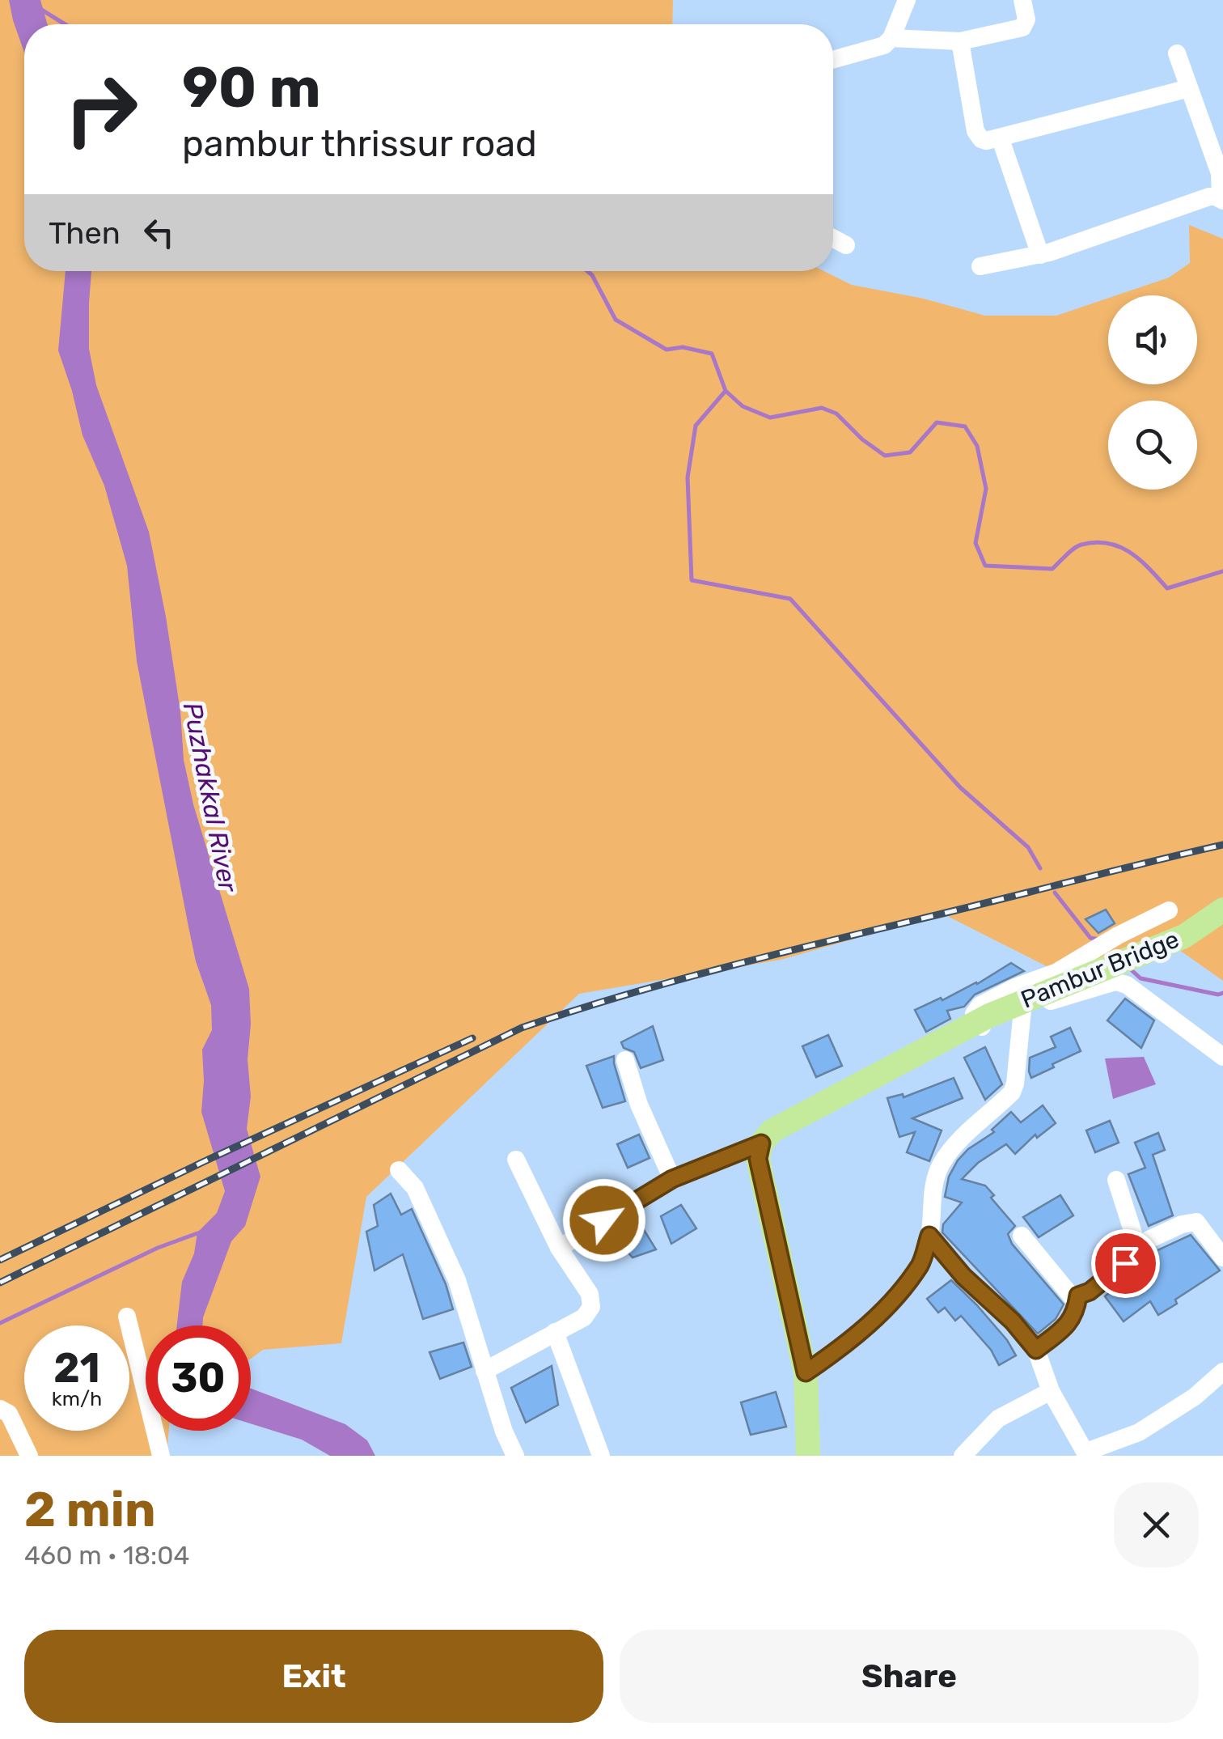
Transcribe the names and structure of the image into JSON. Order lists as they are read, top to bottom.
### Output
{
  "streets": {
    "main road": ["Pambur Bridge"]
  },
  "water": ["Puzhakkal River"],
  "page": {
    "turn": ["90 m", "pambur thrissur road"],
    "then": "Then",
    "speed": "21 km/h",
    "limit": "30",
    "heading": ["2 min", "460 m · 18:04"],
    "buttons": ["Exit", "Share"]
  }
}
